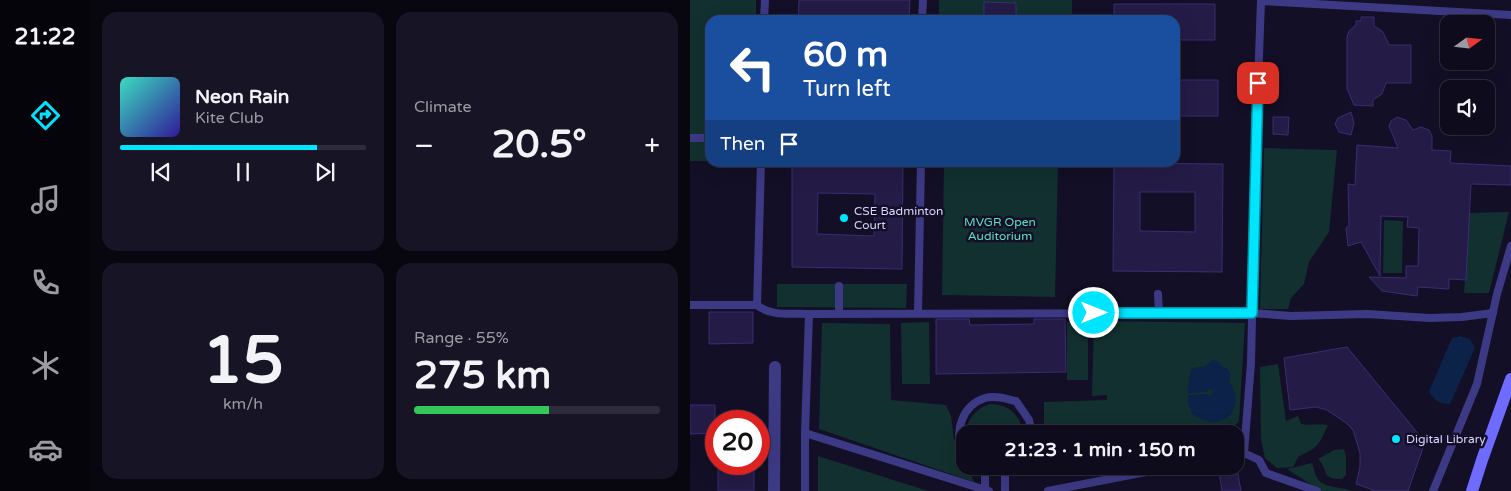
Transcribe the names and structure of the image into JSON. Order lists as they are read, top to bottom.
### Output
{
  "parks": ["MVGR Open Auditorium"],
  "places": ["CSE Badminton Court", "Digital Library"],
  "north": "right",
  "page": {
    "tabs": "21:22",
    "tile": [
      "Climate",
      ["15", "km/h"],
      ["Range · 55%", "275 km"]
    ],
    "turn": ["60 m", "Turn left"],
    "song": ["Neon Rain", "Kite Club"],
    "then": "Then",
    "heat": ["−", "20.5°", "+"],
    "limit": "20",
    "trip": "21:23 · 1 min · 150 m"
  }
}
